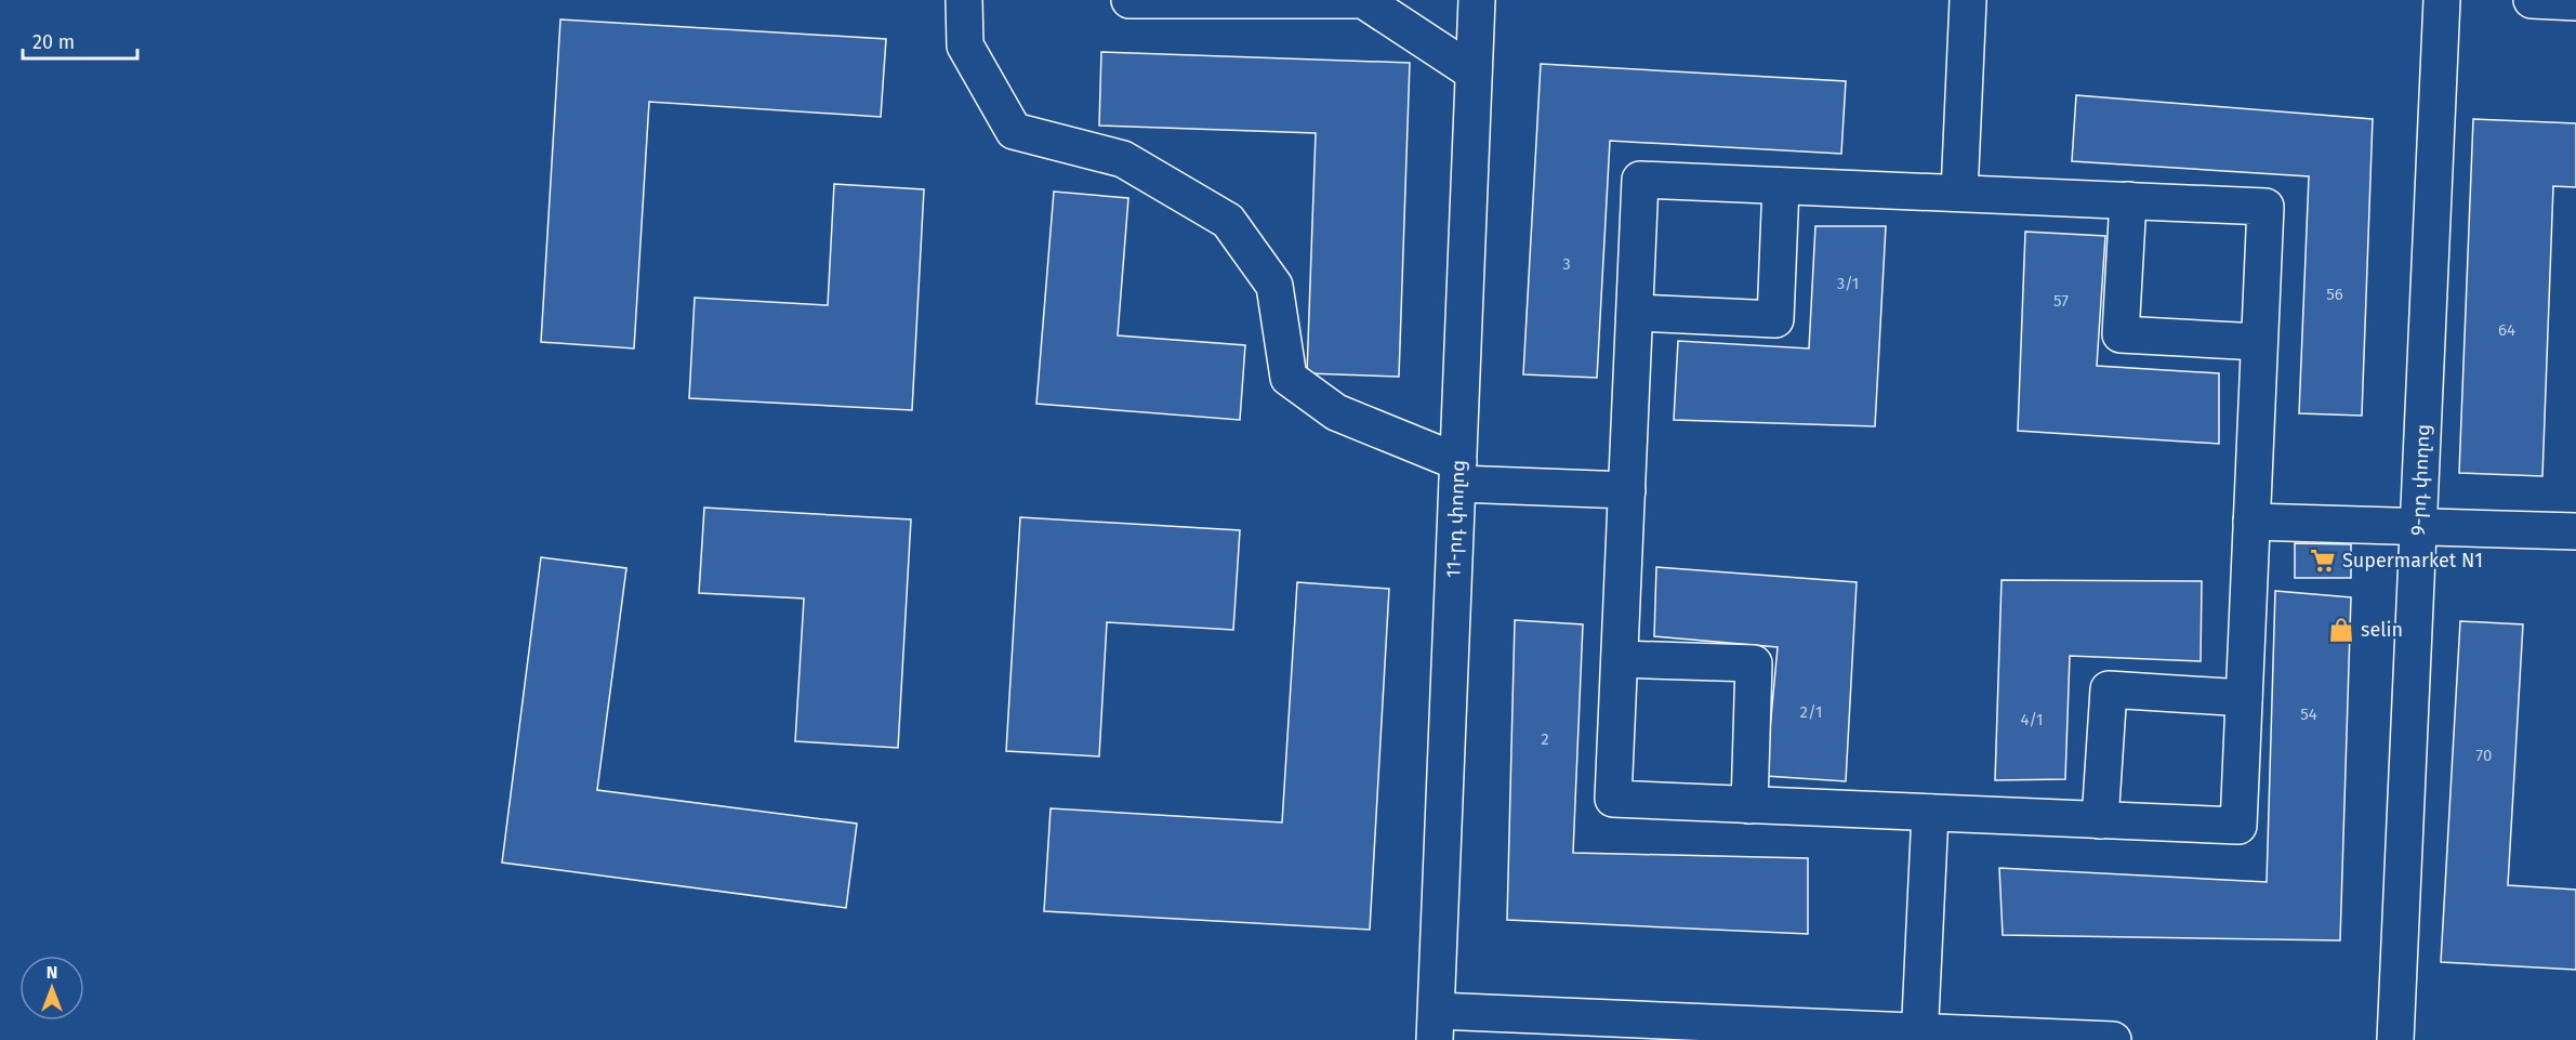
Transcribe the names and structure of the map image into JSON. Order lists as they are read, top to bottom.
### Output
{
  "streets": {
    "street": ["9-րդ փողոց", "11-րդ փողոց"]
  },
  "places": {
    "supermarket": ["Supermarket N1"],
    "shop": ["selin"]
  },
  "house_numbers": [
    "3",
    "3/1",
    "56",
    "57",
    "64",
    "2/1",
    "54",
    "4/1",
    "2",
    "70"
  ],
  "scale_bar": "20 m",
  "north": "top"
}
